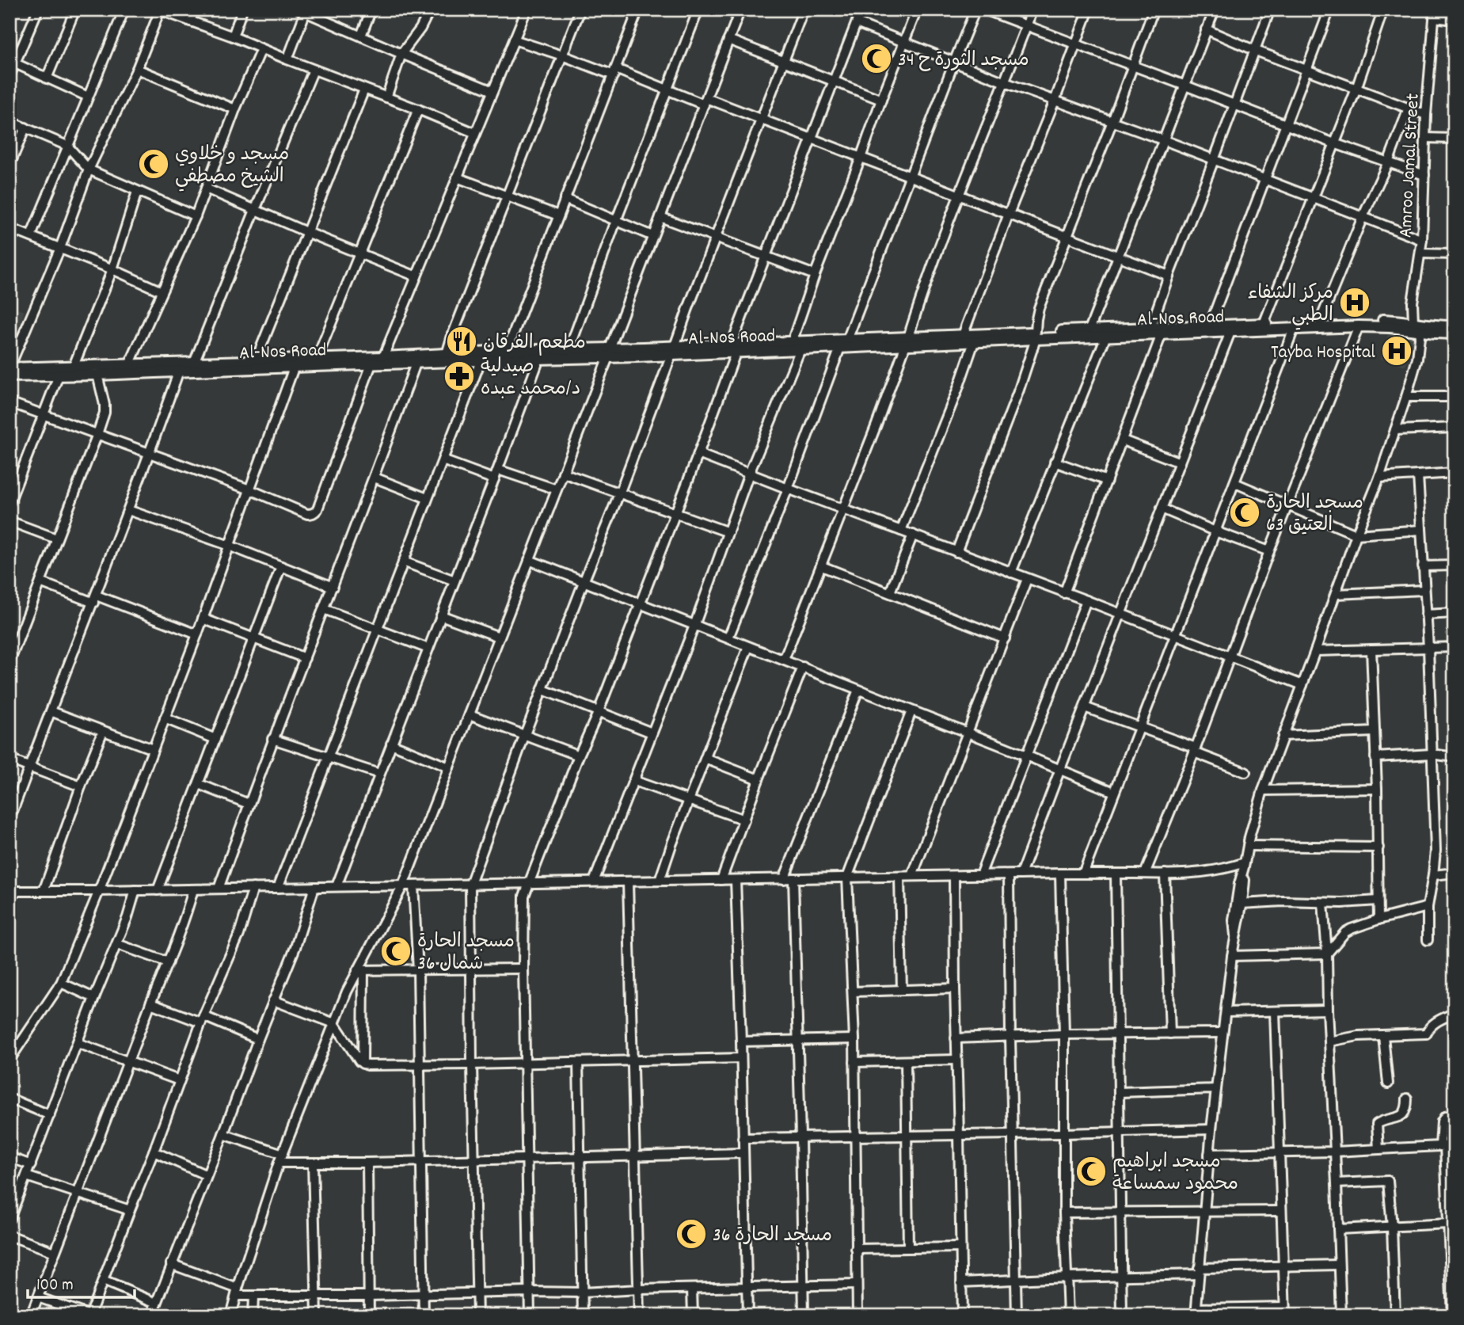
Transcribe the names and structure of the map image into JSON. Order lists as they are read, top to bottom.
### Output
{
  "streets": {
    "main road": ["Al-Nos Road"],
    "street": ["Amroo Jamal Street"]
  },
  "crossings": [
    ["Amroo Jamal Street", "Al-Nos Road"]
  ],
  "places": {
    "mosque": [
      "مسجد الثورة ح 34",
      "مسجد و خلاوي الشيخ مصطفي",
      "مسجد الحارة 63 العتيق",
      "مسجد الحارة 36 شمال",
      "مسجد ابراهيم محمود سمساعة",
      "مسجد الحارة 36"
    ],
    "hospital": ["مركز الشفاء الطبي", "Tayba Hospital"],
    "restaurant": ["مطعم الفرقان"],
    "pharmacy": ["صيدلية د/محمد عبده"]
  },
  "scale_bar": "100 m"
}
